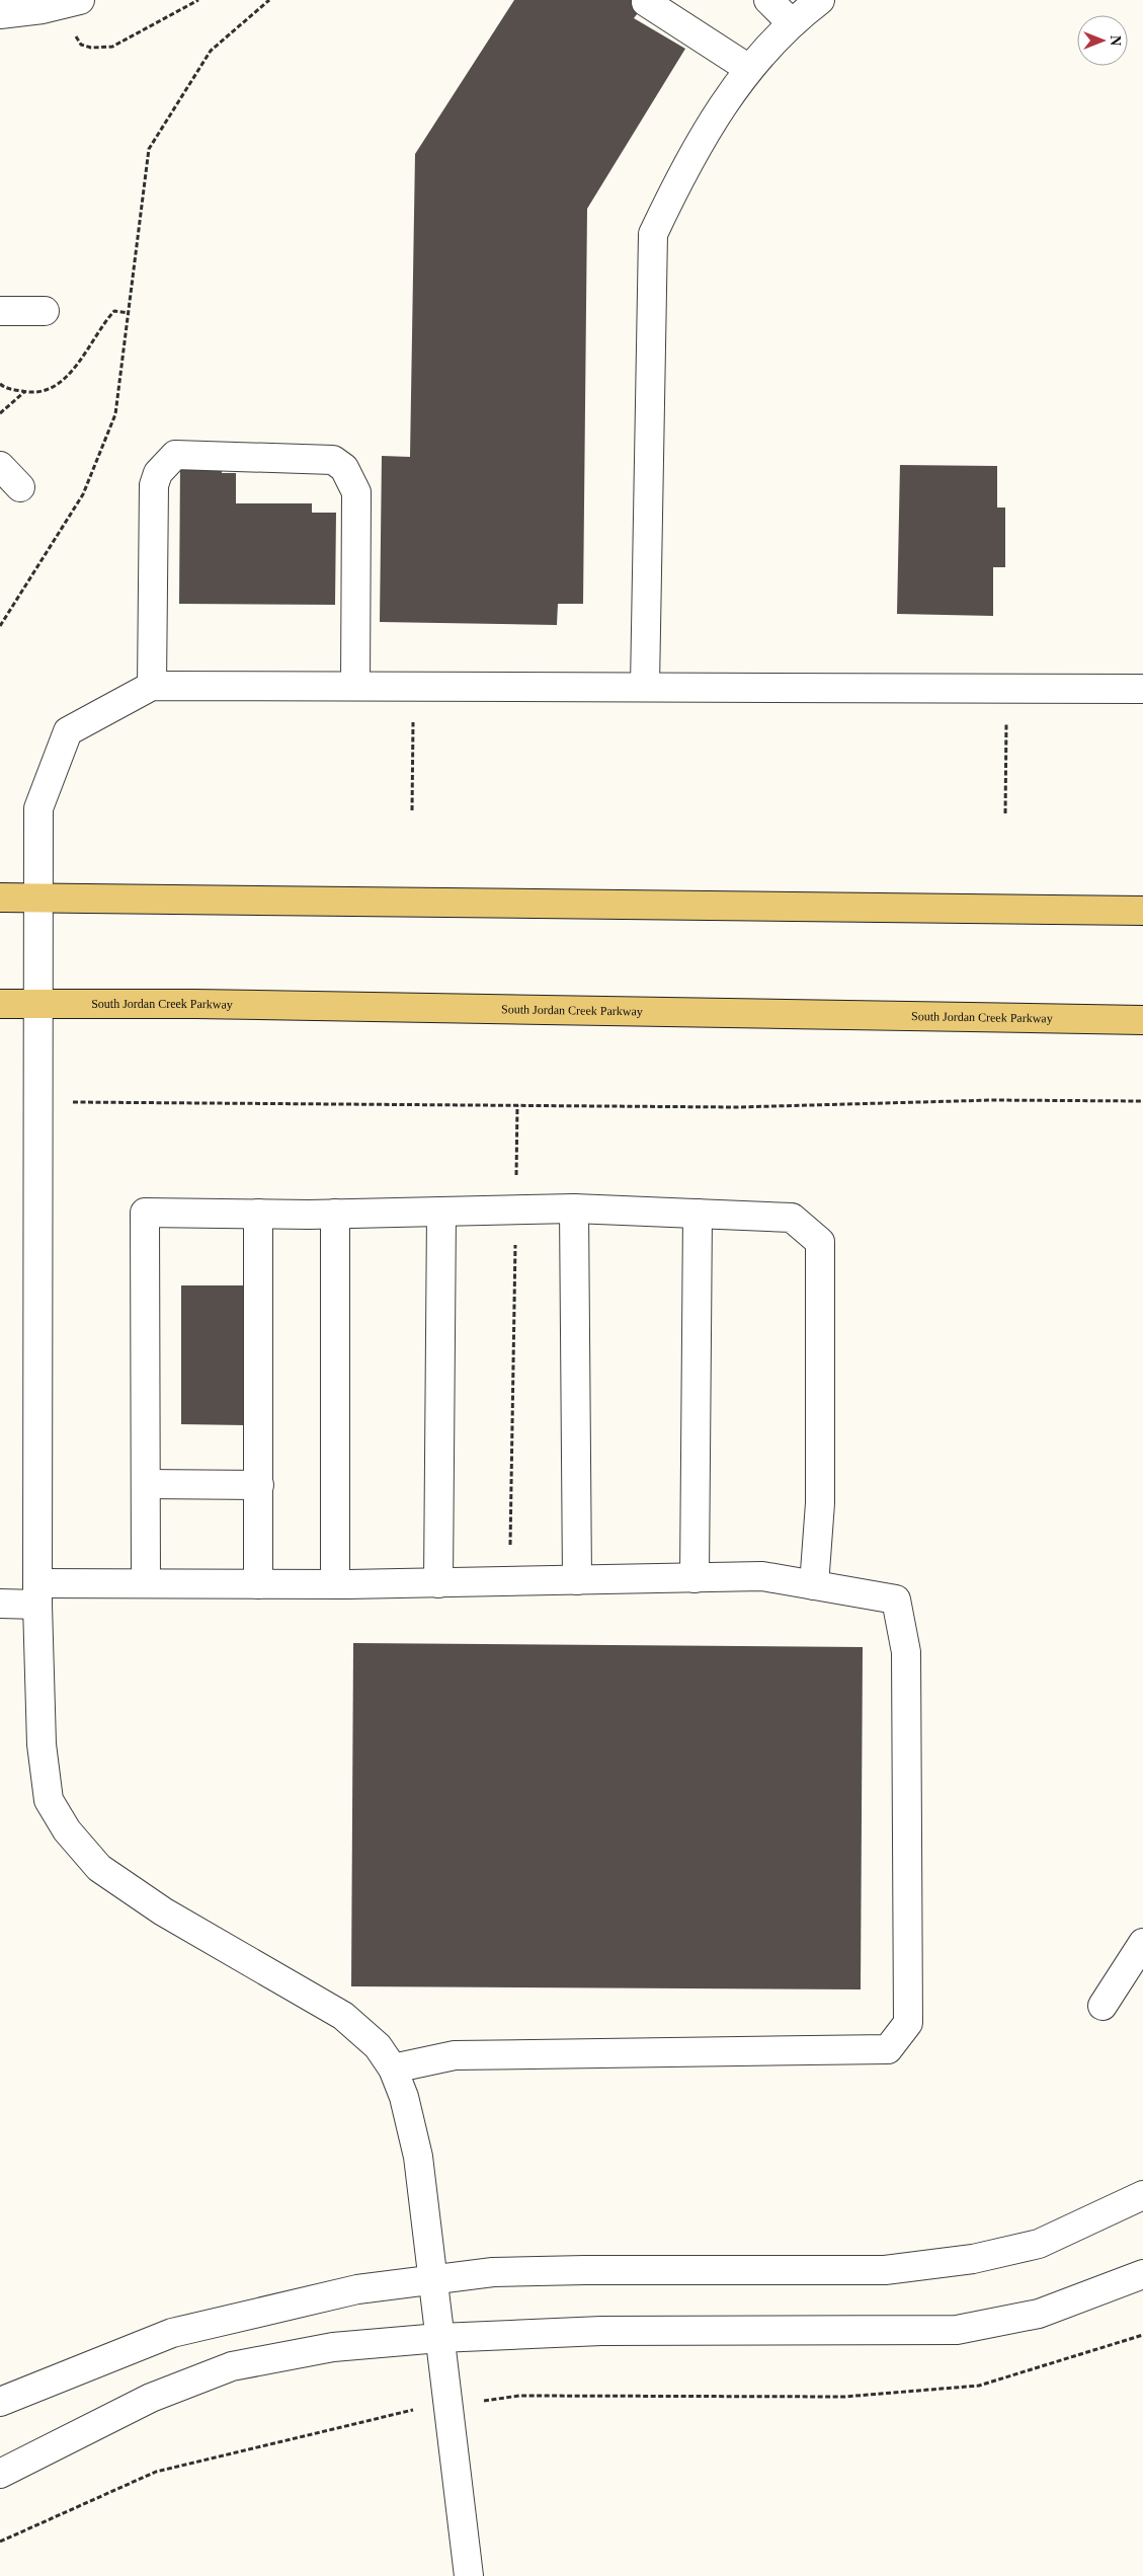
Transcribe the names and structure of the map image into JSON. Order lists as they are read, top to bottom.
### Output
{
  "streets": {
    "main road": ["South Jordan Creek Parkway"]
  },
  "north": "right"
}
